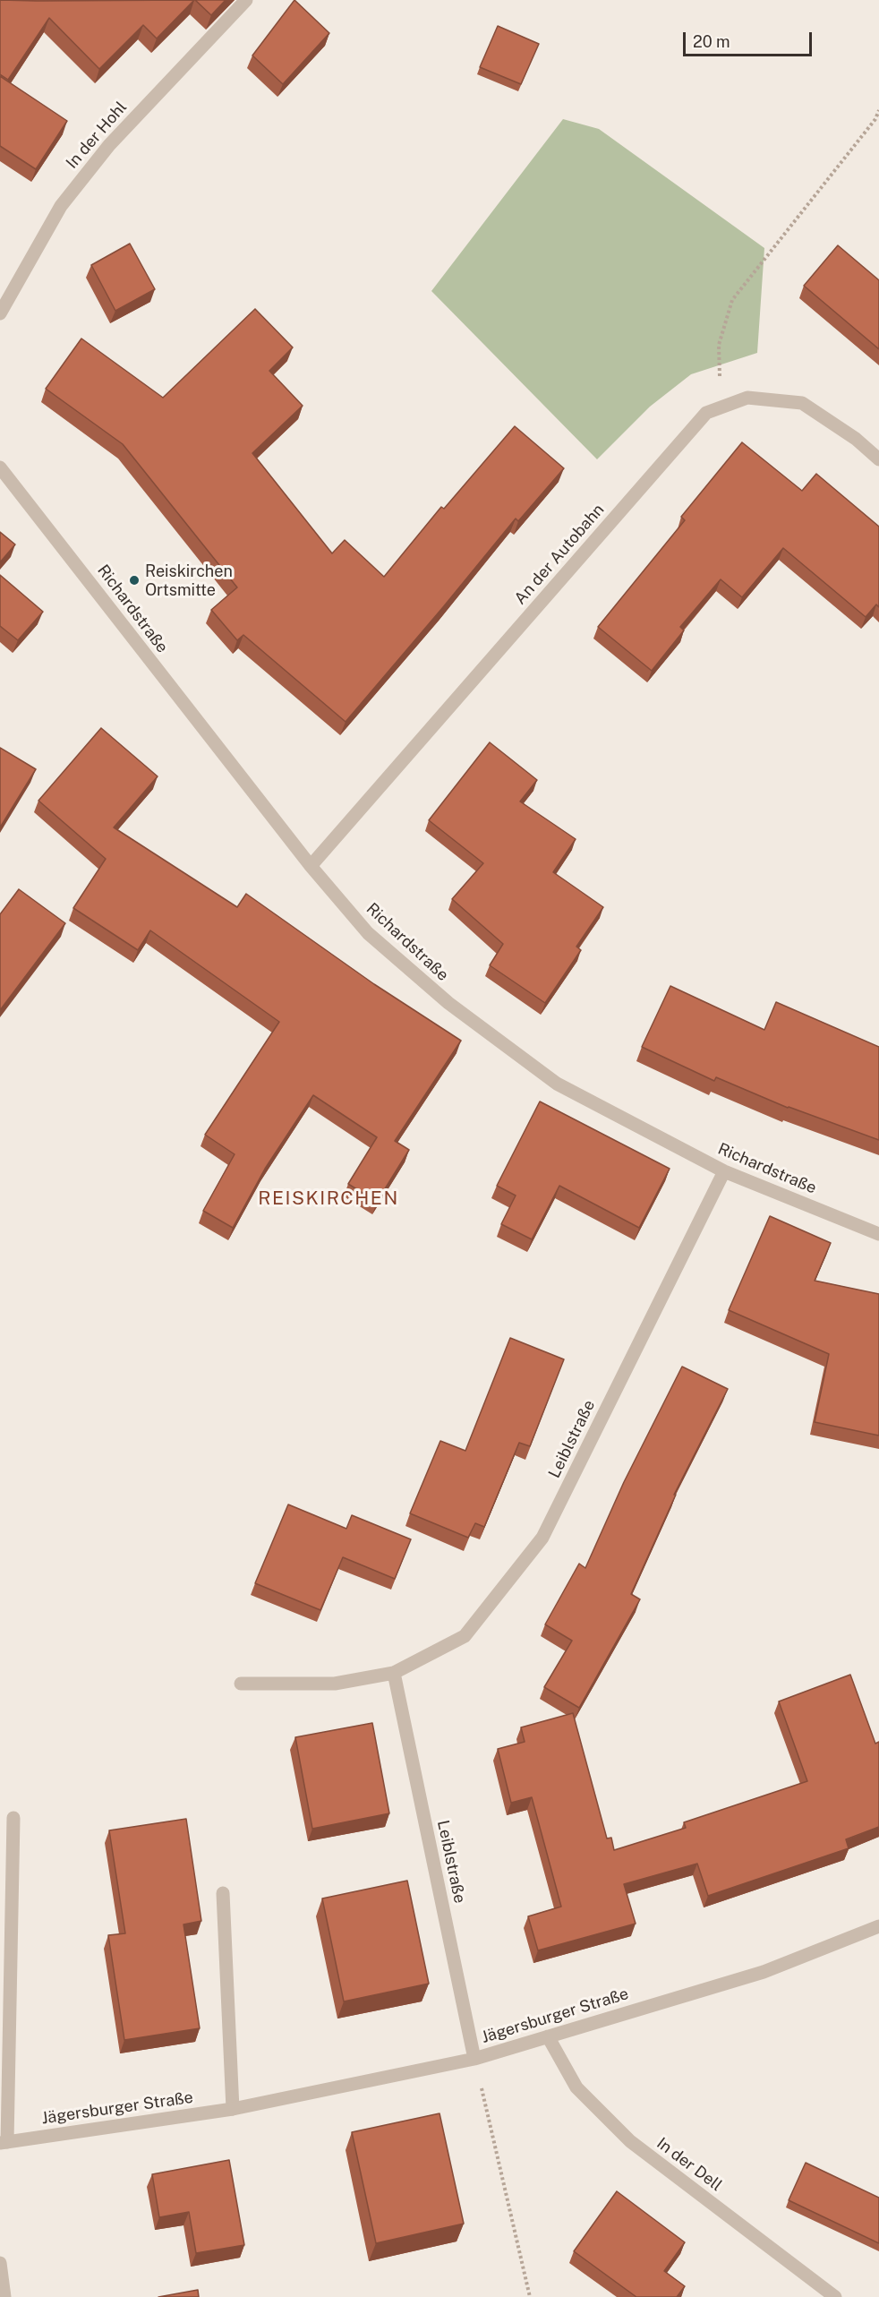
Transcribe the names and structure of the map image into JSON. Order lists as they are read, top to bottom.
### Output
{
  "streets": {
    "street": [
      "In der Hohl",
      "An der Autobahn",
      "Richardstraße",
      "Leiblstraße",
      "Jägersburger Straße",
      "In der Dell"
    ]
  },
  "crossings": [
    ["An der Autobahn", "Richardstraße"],
    ["Richardstraße", "Leiblstraße"],
    ["Leiblstraße", "Jägersburger Straße"],
    ["Jägersburger Straße", "In der Dell"]
  ],
  "districts": ["REISKIRCHEN"],
  "places": ["Reiskirchen Ortsmitte"],
  "scale_bar": "20 m"
}
